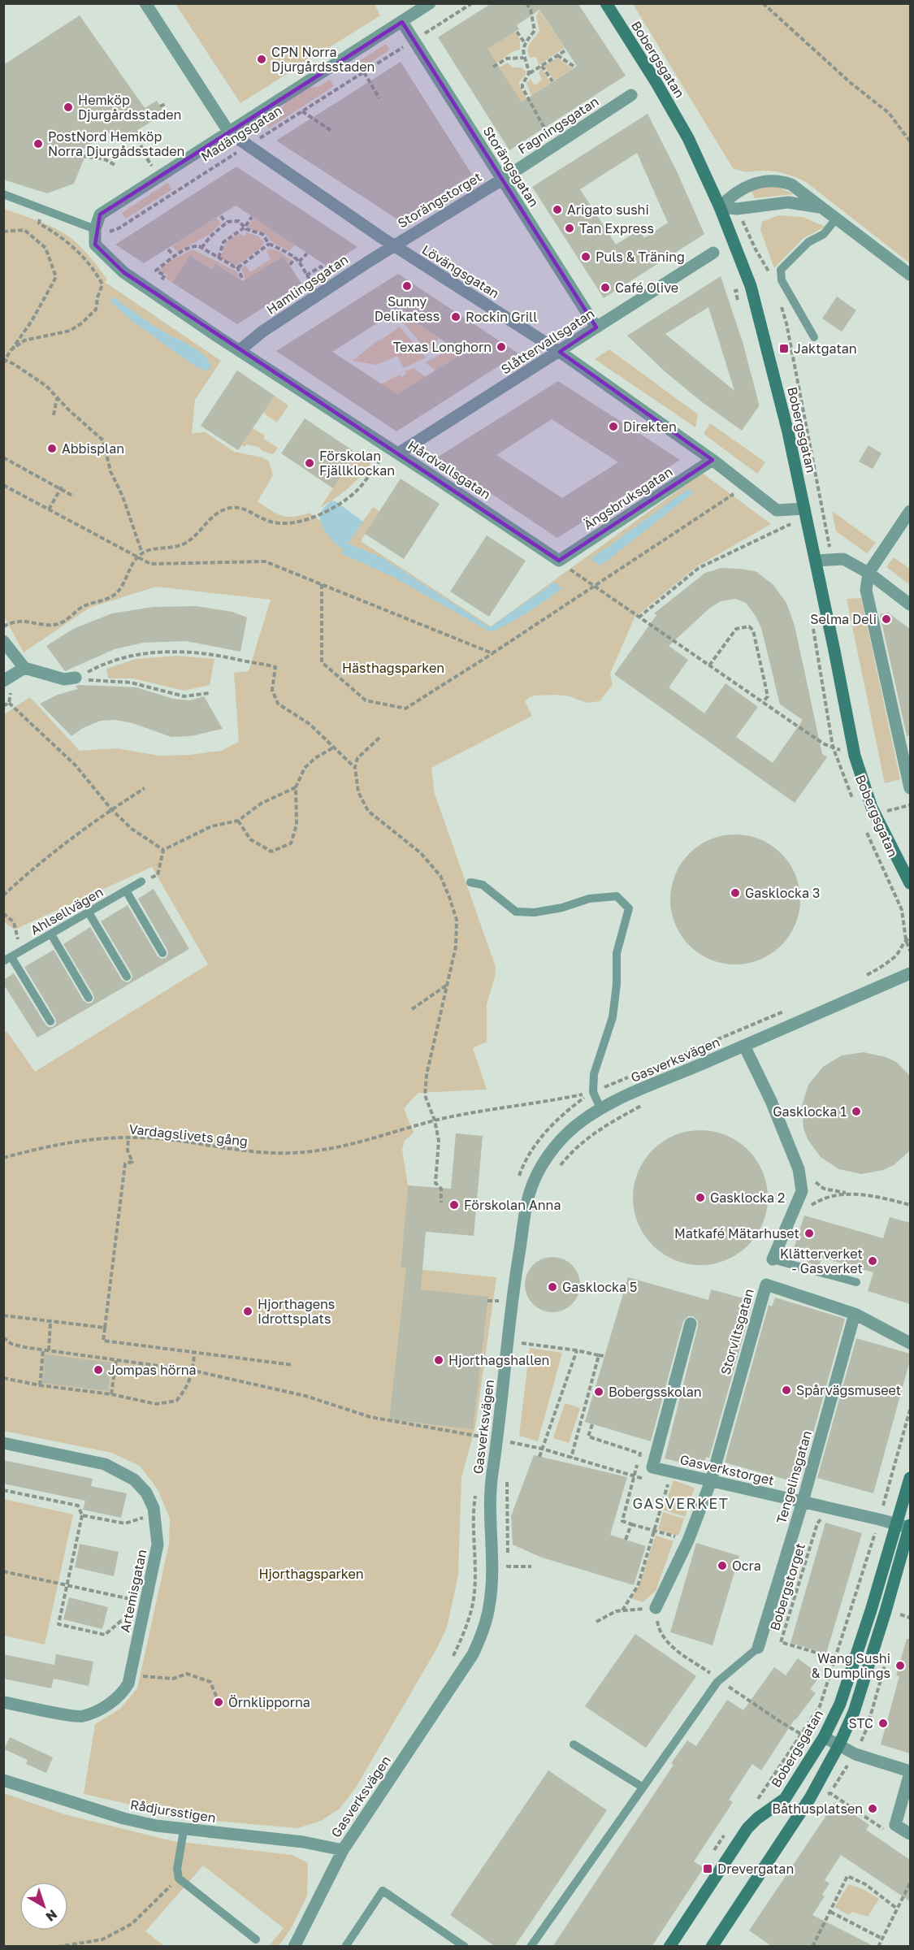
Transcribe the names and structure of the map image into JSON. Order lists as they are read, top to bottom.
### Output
{
  "streets": {
    "street": [
      "Bobergsgatan",
      "Fagningsgatan",
      "Madängsgatan",
      "Storängsgatan",
      "Storängstorget",
      "Lövängsgatan",
      "Hamlingsgatan",
      "Slåttervallsgatan",
      "Hårdvallsgatan",
      "Ängsbruksgatan",
      "Gasverksvägen",
      "Storviltsgatan",
      "Gasverkstorget",
      "Tengelinsgatan",
      "Artemisgatan",
      "Rådjursstigen"
    ],
    "lane": ["Ahlsellvägen"],
    "path": ["Vardagslivets gång", "Bobergstorget"]
  },
  "crossings": [
    ["Bobergsgatan", "Lövängsgatan"],
    ["Bobergsgatan", "Gasverkstorget"],
    ["Fagningsgatan", "Storängsgatan"],
    ["Fagningsgatan", "Storängstorget"],
    ["Madängsgatan", "Storängsgatan"],
    ["Madängsgatan", "Lövängsgatan"],
    ["Madängsgatan", "Hårdvallsgatan"],
    ["Storängsgatan", "Storängstorget"],
    ["Storängsgatan", "Slåttervallsgatan"],
    ["Storängstorget", "Lövängsgatan"],
    ["Storängstorget", "Hamlingsgatan"],
    ["Lövängsgatan", "Hamlingsgatan"],
    ["Lövängsgatan", "Slåttervallsgatan"],
    ["Lövängsgatan", "Ängsbruksgatan"],
    ["Hamlingsgatan", "Hårdvallsgatan"],
    ["Slåttervallsgatan", "Hårdvallsgatan"],
    ["Hårdvallsgatan", "Ängsbruksgatan"],
    ["Gasverksvägen", "Rådjursstigen"],
    ["Storviltsgatan", "Gasverkstorget"],
    ["Storviltsgatan", "Tengelinsgatan"],
    ["Gasverkstorget", "Tengelinsgatan"]
  ],
  "districts": ["GASVERKET"],
  "parks": ["Hästhagsparken", "Hjorthagsparken"],
  "places": {
    "other": [
      "CPN Norra Djurgårdsstaden",
      "Hemköp Djurgårdsstaden",
      "PostNord Hemköp Norra Djurgådsstaden",
      "Arigato sushi",
      "Tan Express",
      "Puls & Träning",
      "Sunny Delikatess",
      "Café Olive",
      "Rockin Grill",
      "Texas Longhorn",
      "Direkten",
      "Abbisplan",
      "Förskolan Fjällklockan",
      "Selma Deli",
      "Gasklocka 3",
      "Gasklocka 1",
      "Gasklocka 2",
      "Förskolan Anna",
      "Matkafé Mätarhuset",
      "Klätterverket - Gasverket",
      "Gasklocka 5",
      "Hjorthagens Idrottsplats",
      "Hjorthagshallen",
      "Jompas hörna",
      "Spårvägsmuseet",
      "Bobergsskolan",
      "Ocra",
      "Wang Sushi & Dumplings",
      "Örnklipporna",
      "STC",
      "Båthusplatsen"
    ],
    "transit": ["Jaktgatan", "Drevergatan"]
  },
  "north": "bottom right"
}
